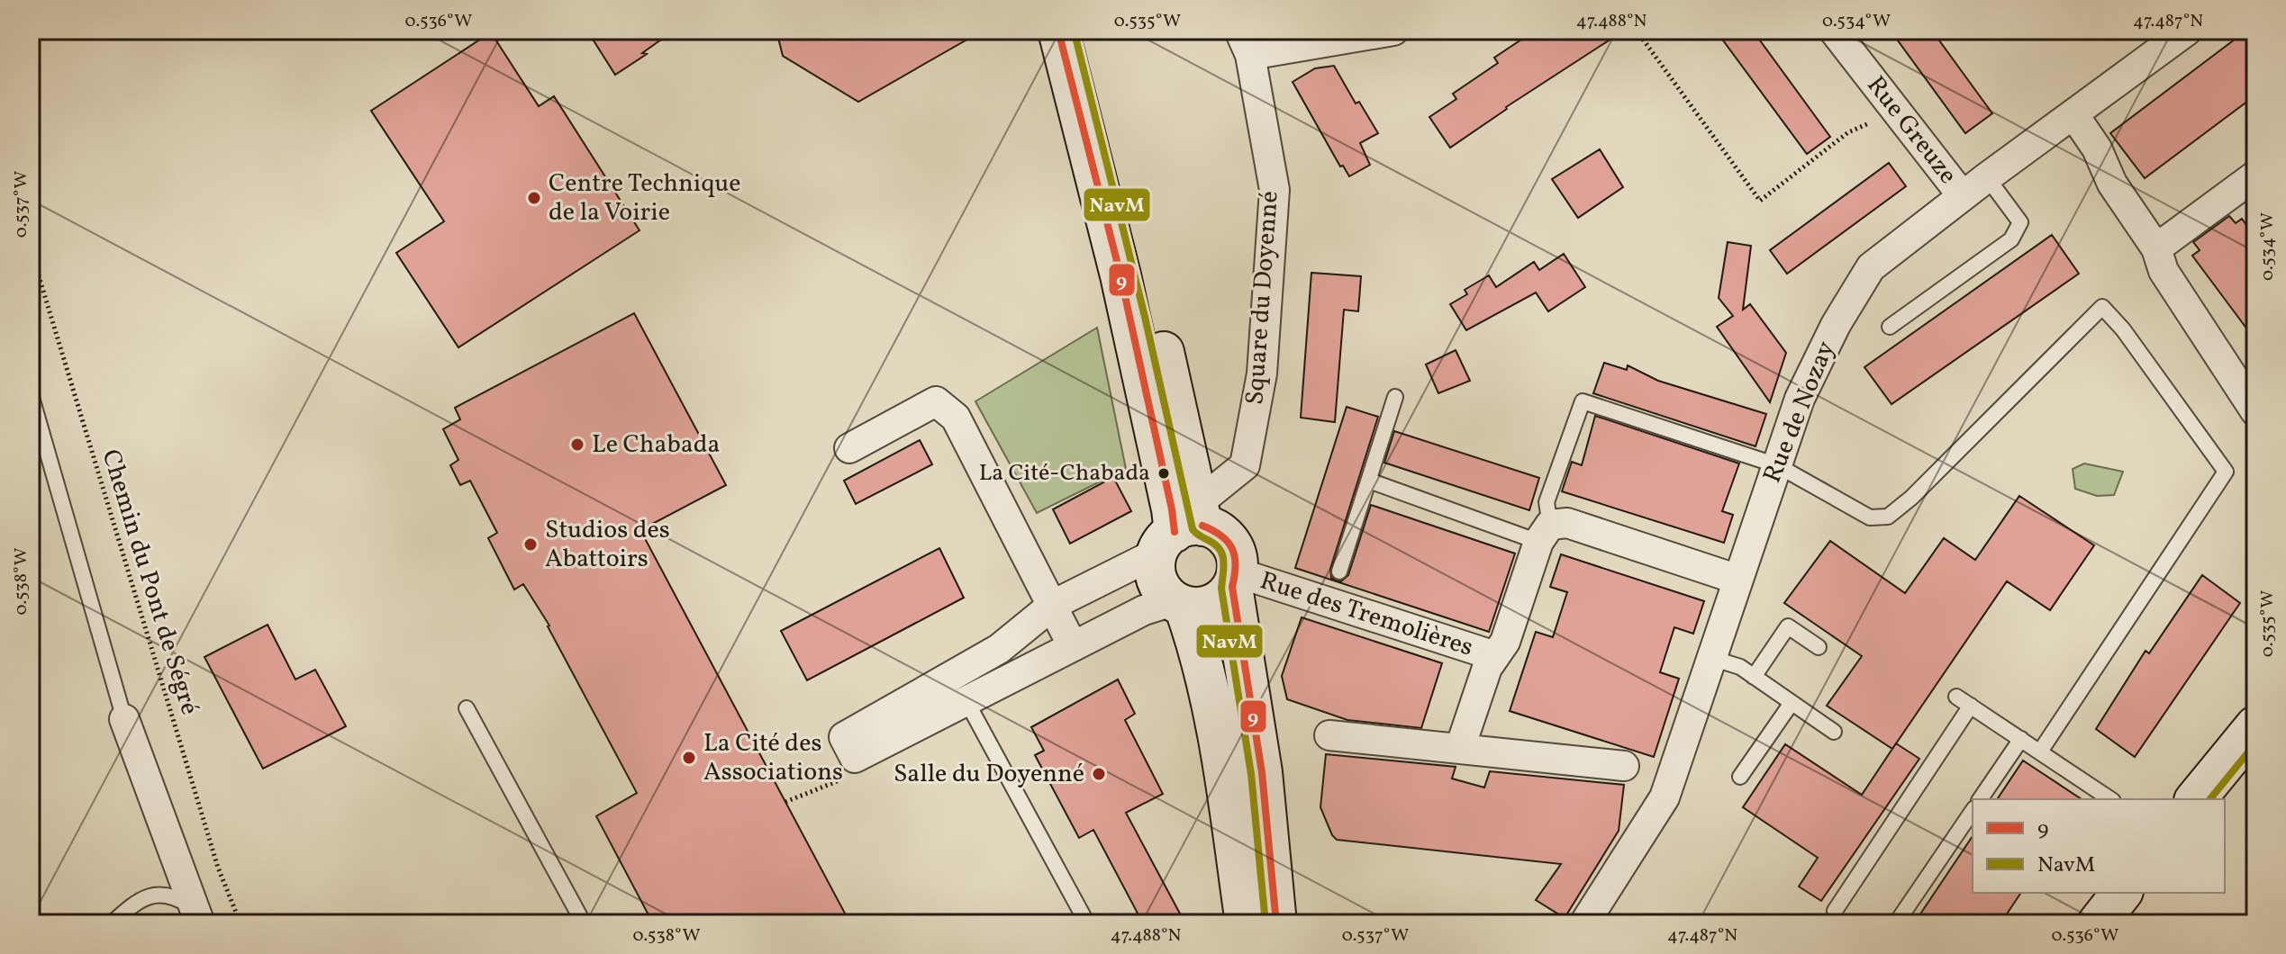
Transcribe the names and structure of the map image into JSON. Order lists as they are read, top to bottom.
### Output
{
  "streets": {
    "street": [
      "Rue Greuze",
      "Square du Doyenné",
      "Rue de Nozay",
      "Rue des Tremolières"
    ],
    "path": ["Chemin du Pont de Ségré"]
  },
  "crossings": [
    ["Rue Greuze", "Rue de Nozay"],
    ["Square du Doyenné", "Rue des Tremolières"]
  ],
  "places": [
    "Centre Technique de la Voirie",
    "Le Chabada",
    "La Cité-Chabada",
    "Studios des Abattoirs",
    "La Cité des Associations",
    "Salle du Doyenné"
  ],
  "lines": ["transit line 9", "transit line NavM"],
  "legend": ["9", "NavM"],
  "coordinates": [
    "0.536°W",
    "0.535°W",
    "47.488°N",
    "0.534°W",
    "47.487°N",
    "0.537°W",
    "0.538°W"
  ]
}
